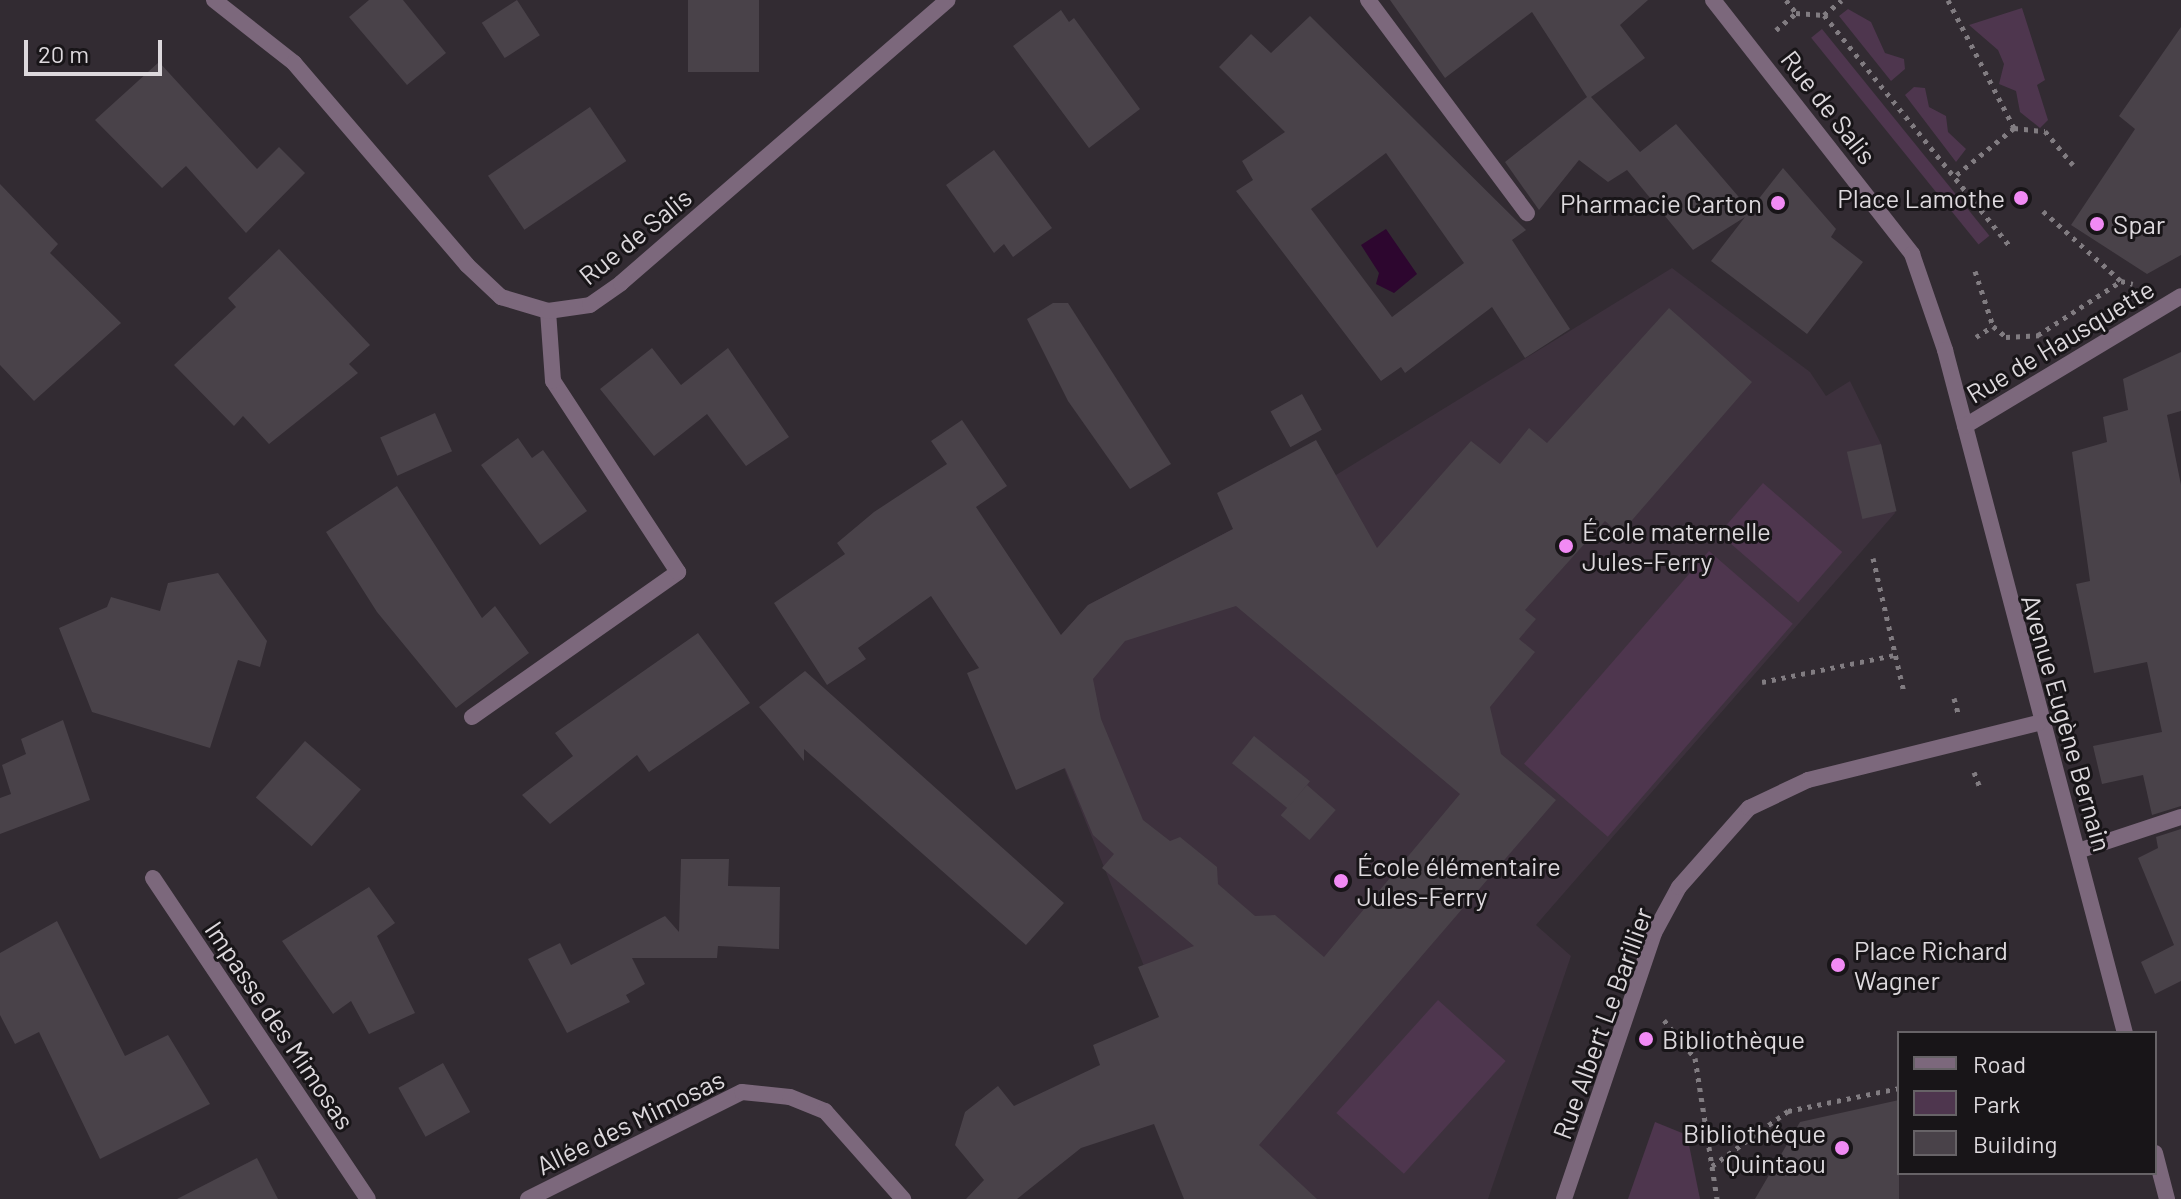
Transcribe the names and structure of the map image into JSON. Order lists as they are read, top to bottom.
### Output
{
  "streets": {
    "street": [
      "Rue de Salis",
      "Rue de Hausquette",
      "Avenue Eugène Bernain",
      "Rue Albert Le Barillier",
      "Impasse des Mimosas",
      "Allée des Mimosas"
    ]
  },
  "crossings": [
    ["Rue de Salis", "Rue de Hausquette"],
    ["Rue de Salis", "Avenue Eugène Bernain"],
    ["Rue de Hausquette", "Avenue Eugène Bernain"],
    ["Avenue Eugène Bernain", "Rue Albert Le Barillier"]
  ],
  "places": [
    "Place Lamothe",
    "Pharmacie Carton",
    "Spar",
    "École maternelle Jules-Ferry",
    "École élémentaire Jules-Ferry",
    "Place Richard Wagner",
    "Bibliothèque",
    "Bibliothéque Quintaou"
  ],
  "legend": ["Road", "Park", "Building"],
  "scale_bar": "20 m"
}
